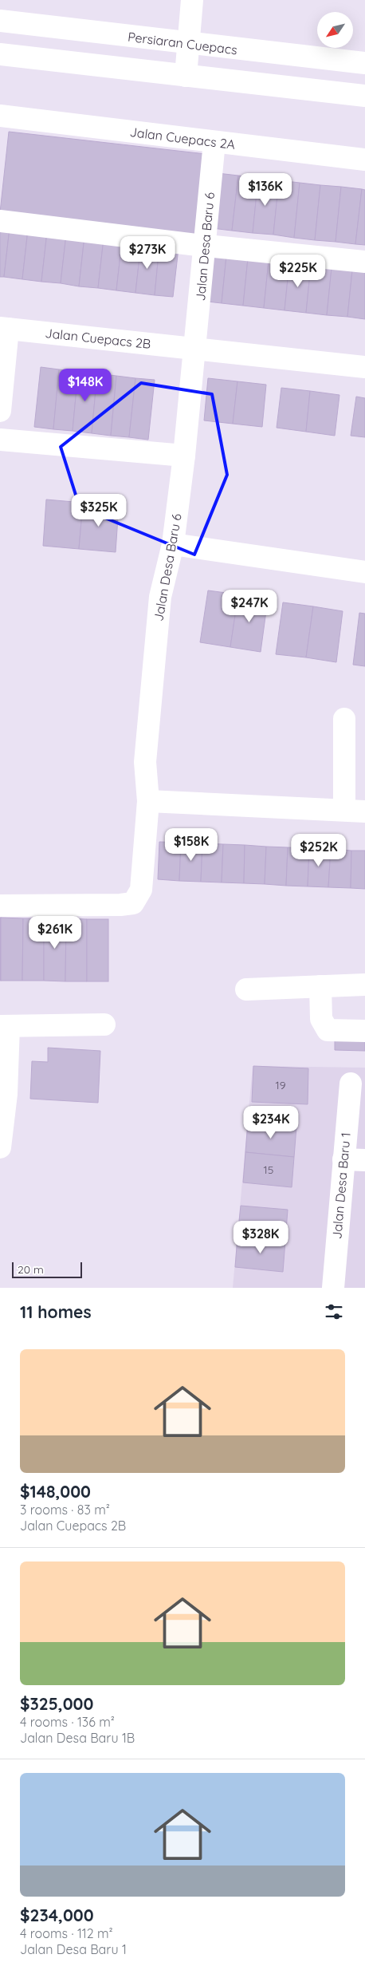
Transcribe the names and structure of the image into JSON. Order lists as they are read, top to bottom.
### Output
{
  "streets": {
    "street": [
      "Persiaran Cuepacs",
      "Jalan Cuepacs 2A",
      "Jalan Desa Baru 6",
      "Jalan Cuepacs 2B",
      "Jalan Desa Baru 1"
    ]
  },
  "crossings": [
    ["Jalan Cuepacs 2A", "Jalan Desa Baru 6"],
    ["Jalan Desa Baru 6", "Jalan Cuepacs 2B"]
  ],
  "house_numbers": ["19", "15"],
  "scale_bar": "20 m",
  "north": "bottom left",
  "page": {
    "price": [
      "$136K",
      "$273K",
      "$225K",
      "$148K",
      "$325K",
      "$247K",
      "$158K",
      "$252K",
      "$261K",
      "$234K",
      "$328K"
    ],
    "scale": "20 m",
    "heading": "11 homes",
    "list": [
      {
        "name": "$148,000",
        "note": "3 rooms · 83 m² · Jalan Cuepacs 2B"
      },
      {
        "name": "$325,000",
        "note": "4 rooms · 136 m² · Jalan Desa Baru 1B"
      },
      {
        "name": "$234,000",
        "note": "4 rooms · 112 m² · Jalan Desa Baru 1"
      }
    ]
  }
}
